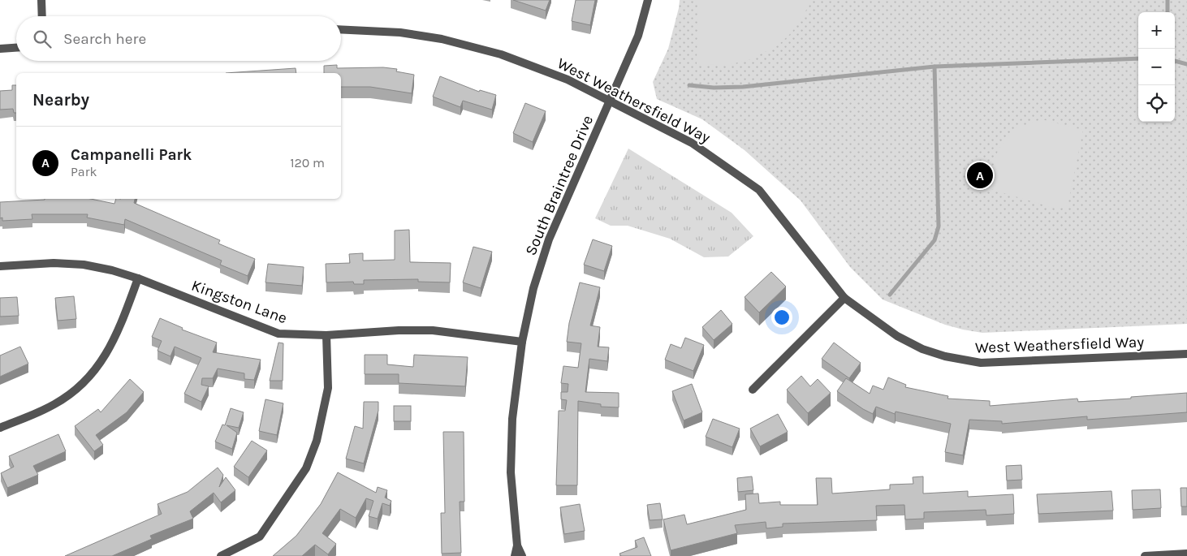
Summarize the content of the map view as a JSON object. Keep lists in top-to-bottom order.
{
  "streets": {
    "street": ["West Weathersfield Way", "South Braintree Drive", "Kingston Lane"]
  },
  "crossings": [
    ["West Weathersfield Way", "South Braintree Drive"],
    ["South Braintree Drive", "Kingston Lane"]
  ],
  "page": {
    "map_buttons": ["+", "−"],
    "search": "Search here",
    "heading": "Nearby",
    "list": [
      {
        "mark": "A",
        "name": "Campanelli Park",
        "note": "Park",
        "value": "120 m"
      }
    ],
    "pins": "A"
  }
}
